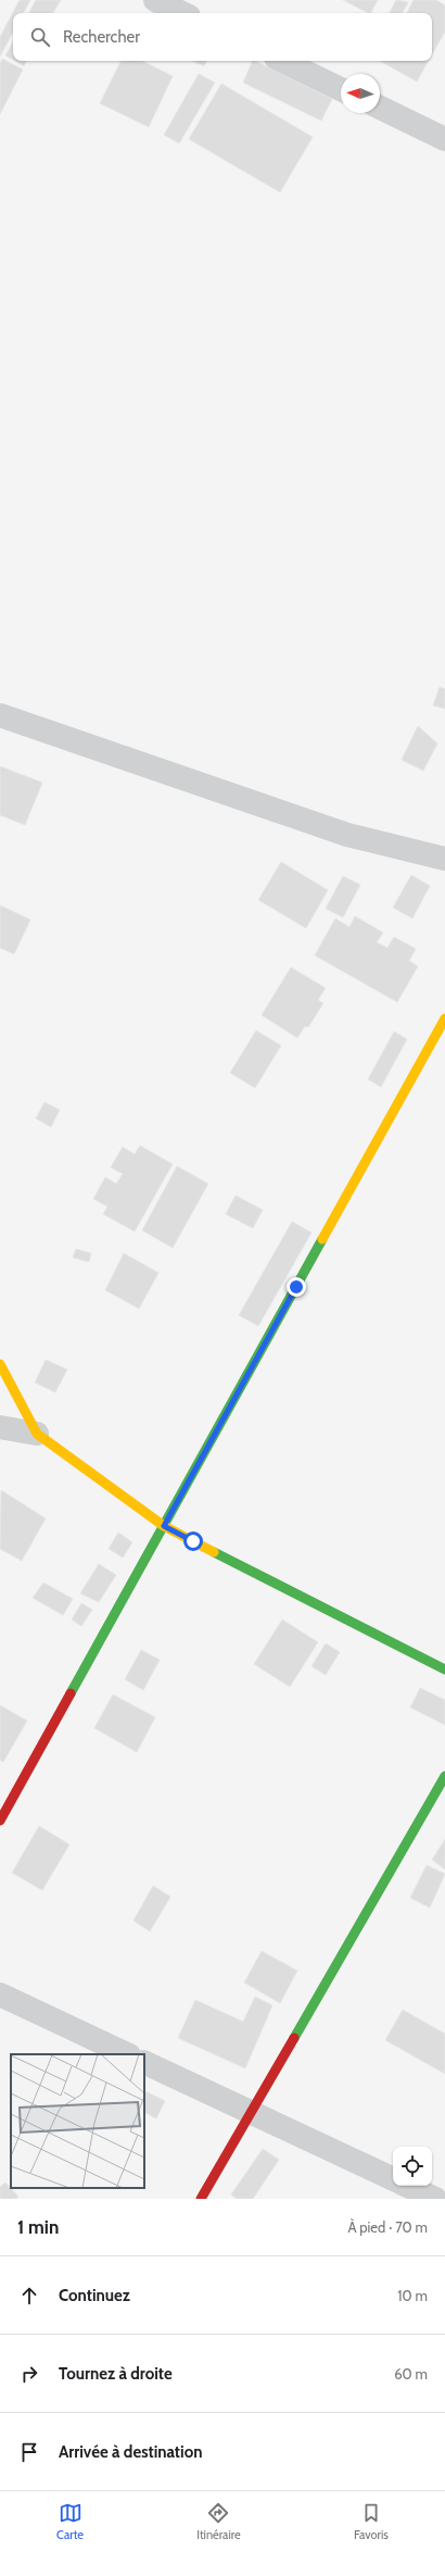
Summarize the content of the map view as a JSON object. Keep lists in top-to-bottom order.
{
  "north": "left",
  "page": {
    "search": "Rechercher",
    "heading": ["1 min", "À pied · 70 m"],
    "list": [
      ["Continuez", "10 m"],
      ["Tournez à droite", "60 m"],
      "Arrivée à destination"
    ],
    "nav": ["Carte", "Itinéraire", "Favoris"]
  }
}
